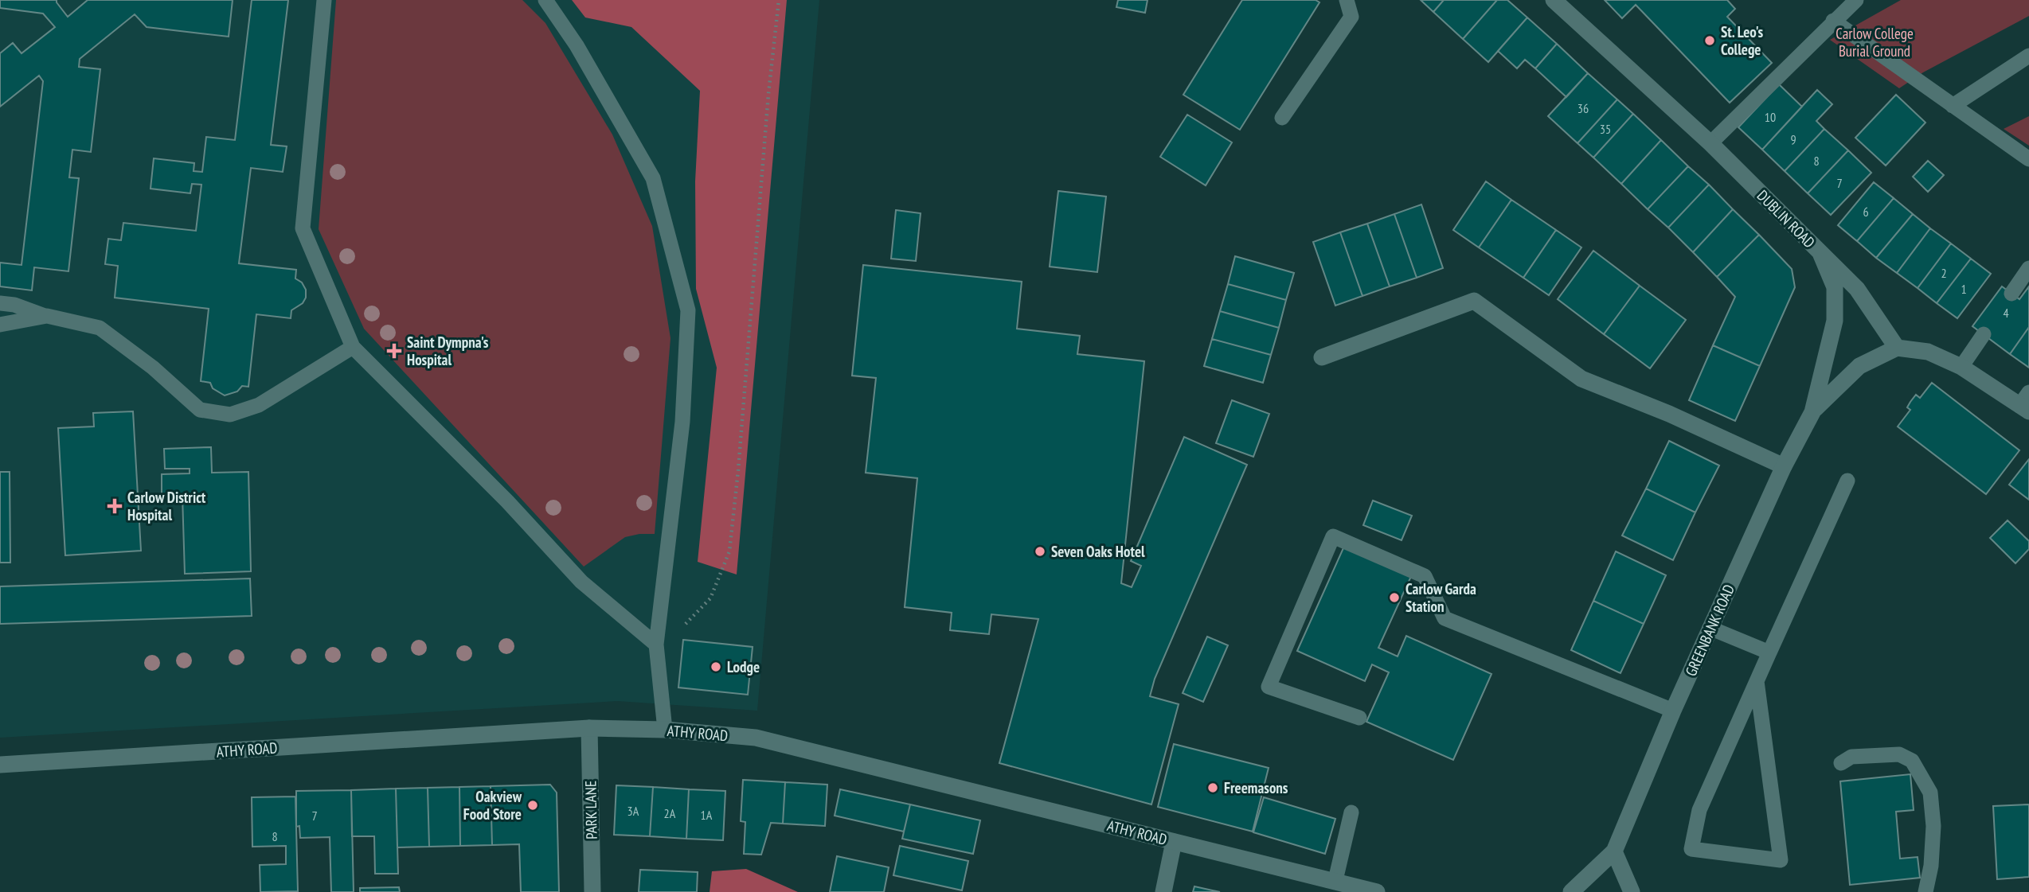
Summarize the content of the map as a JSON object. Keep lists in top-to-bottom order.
{
  "streets": {
    "main road": [
      "DUBLIN ROAD",
      "GREENBANK ROAD",
      "ATHY ROAD",
      "PARK LANE"
    ]
  },
  "crossings": [
    ["DUBLIN ROAD", "GREENBANK ROAD"],
    ["ATHY ROAD", "PARK LANE"]
  ],
  "parks": ["Carlow College Burial Ground"],
  "places": {
    "other": [
      "St. Leo's College",
      "Seven Oaks Hotel",
      "Carlow Garda Station",
      "Lodge",
      "Freemasons",
      "Oakview Food Store"
    ],
    "health": ["Saint Dympna's Hospital", "Carlow District Hospital"]
  },
  "house_numbers": [
    "36",
    "10",
    "35",
    "9",
    "8",
    "7",
    "6",
    "2",
    "1",
    "4",
    "3A",
    "2A",
    "1A",
    "7",
    "8"
  ]
}
